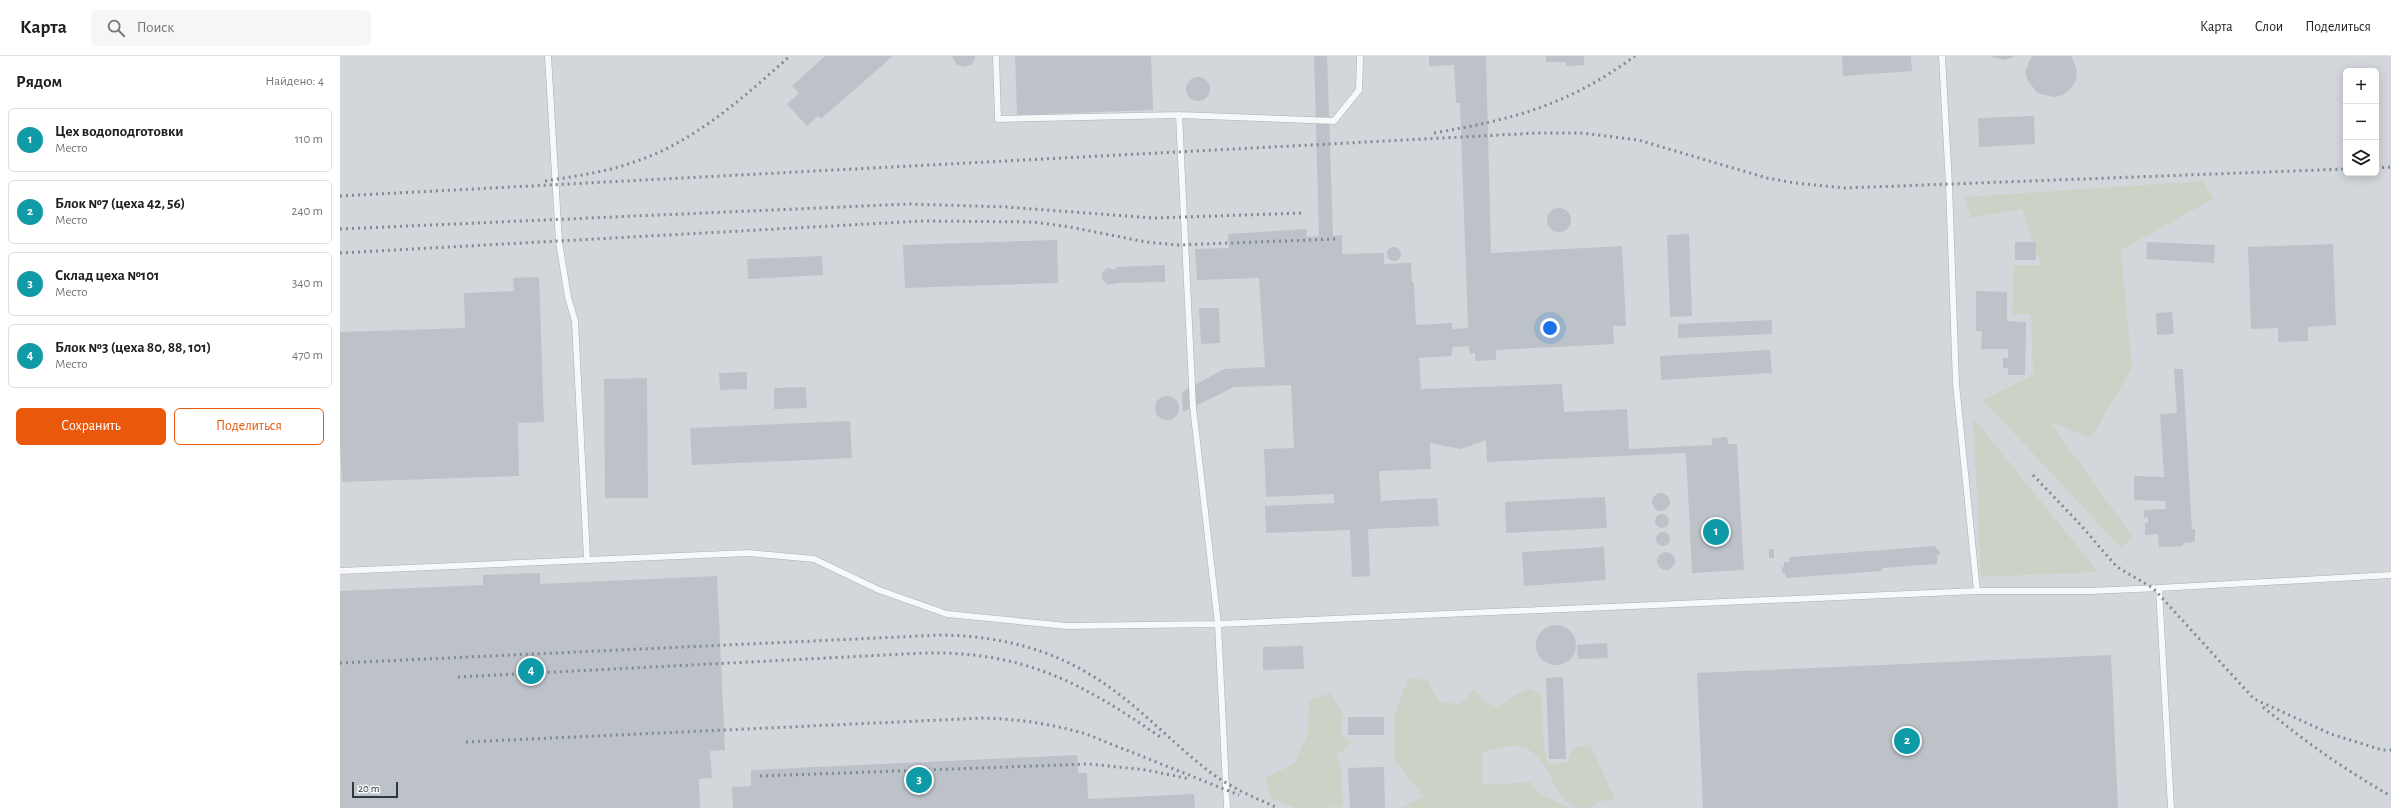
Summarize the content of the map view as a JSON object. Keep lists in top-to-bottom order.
{
  "scale_bar": "20 m",
  "page": {
    "header": "Карта",
    "search": "Поиск",
    "nav": ["Карта", "Слои", "Поделиться"],
    "heading": ["Рядом", "Найдено: 4"],
    "map_buttons": ["+", "−"],
    "list": [
      {
        "mark": "1",
        "name": "Цех водоподготовки",
        "note": "Место",
        "value": "110 m"
      },
      {
        "mark": "2",
        "name": "Блок №7 (цеха 42, 56)",
        "note": "Место",
        "value": "240 m"
      },
      {
        "mark": "3",
        "name": "Склад цеха №101",
        "note": "Место",
        "value": "340 m"
      },
      {
        "mark": "4",
        "name": "Блок №3 (цеха 80, 88, 101)",
        "note": "Место",
        "value": "470 m"
      }
    ],
    "buttons": ["Сохранить", "Поделиться"],
    "pins": [
      "1",
      "4",
      "2",
      "3"
    ],
    "scale": "20 m"
  }
}
